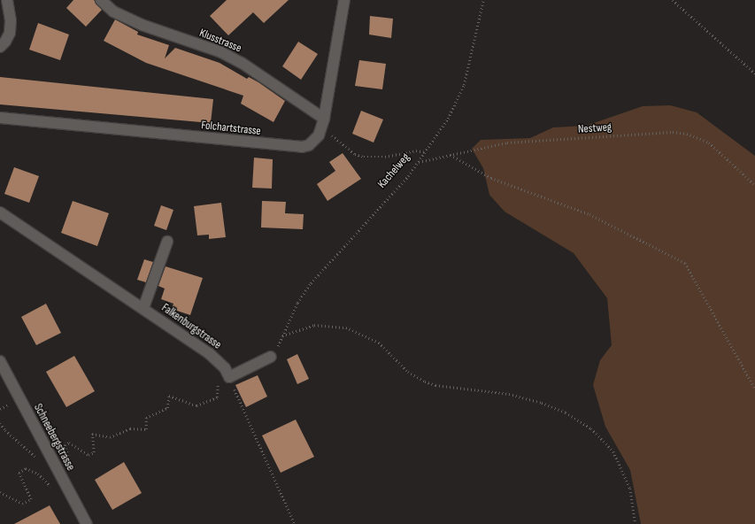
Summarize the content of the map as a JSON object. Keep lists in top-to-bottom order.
{
  "streets": {
    "street": [
      "Klusstrasse",
      "Folchartstrasse",
      "Falkenburgstrasse",
      "Schneebergstrasse"
    ],
    "path": ["Nestweg", "Kachelweg"]
  },
  "crossings": [
    ["Klusstrasse", "Folchartstrasse"],
    ["Nestweg", "Kachelweg"]
  ]
}
